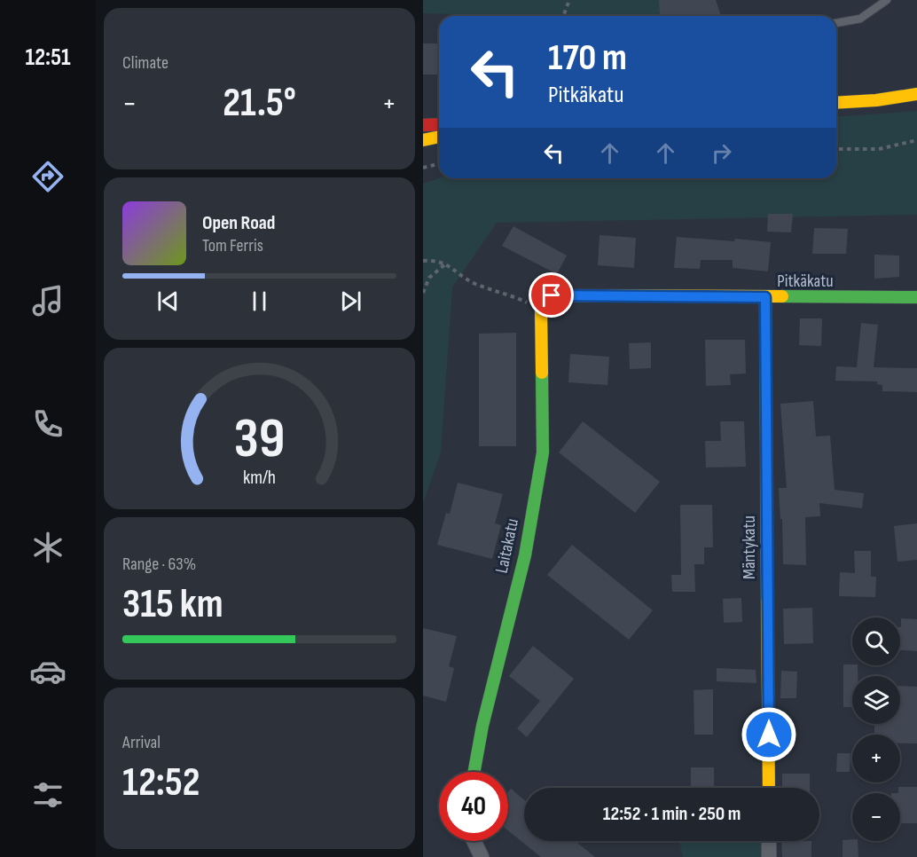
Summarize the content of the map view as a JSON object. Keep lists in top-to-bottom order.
{
  "streets": {
    "street": ["Pitkäkatu", "Laitakatu", "Mäntykatu"]
  },
  "crossings": [
    ["Pitkäkatu", "Laitakatu"],
    ["Pitkäkatu", "Mäntykatu"]
  ],
  "page": {
    "tabs": "12:51",
    "tile": [
      "Climate",
      ["Range · 63%", "315 km"],
      ["Arrival", "12:52"]
    ],
    "turn": ["170 m", "Pitkäkatu"],
    "heat": ["−", "21.5°", "+"],
    "song": ["Open Road", "Tom Ferris"],
    "map_buttons": ["+", "−"],
    "limit": "40",
    "trip": "12:52 · 1 min · 250 m",
    "gauge": ["39", "km/h"]
  }
}
